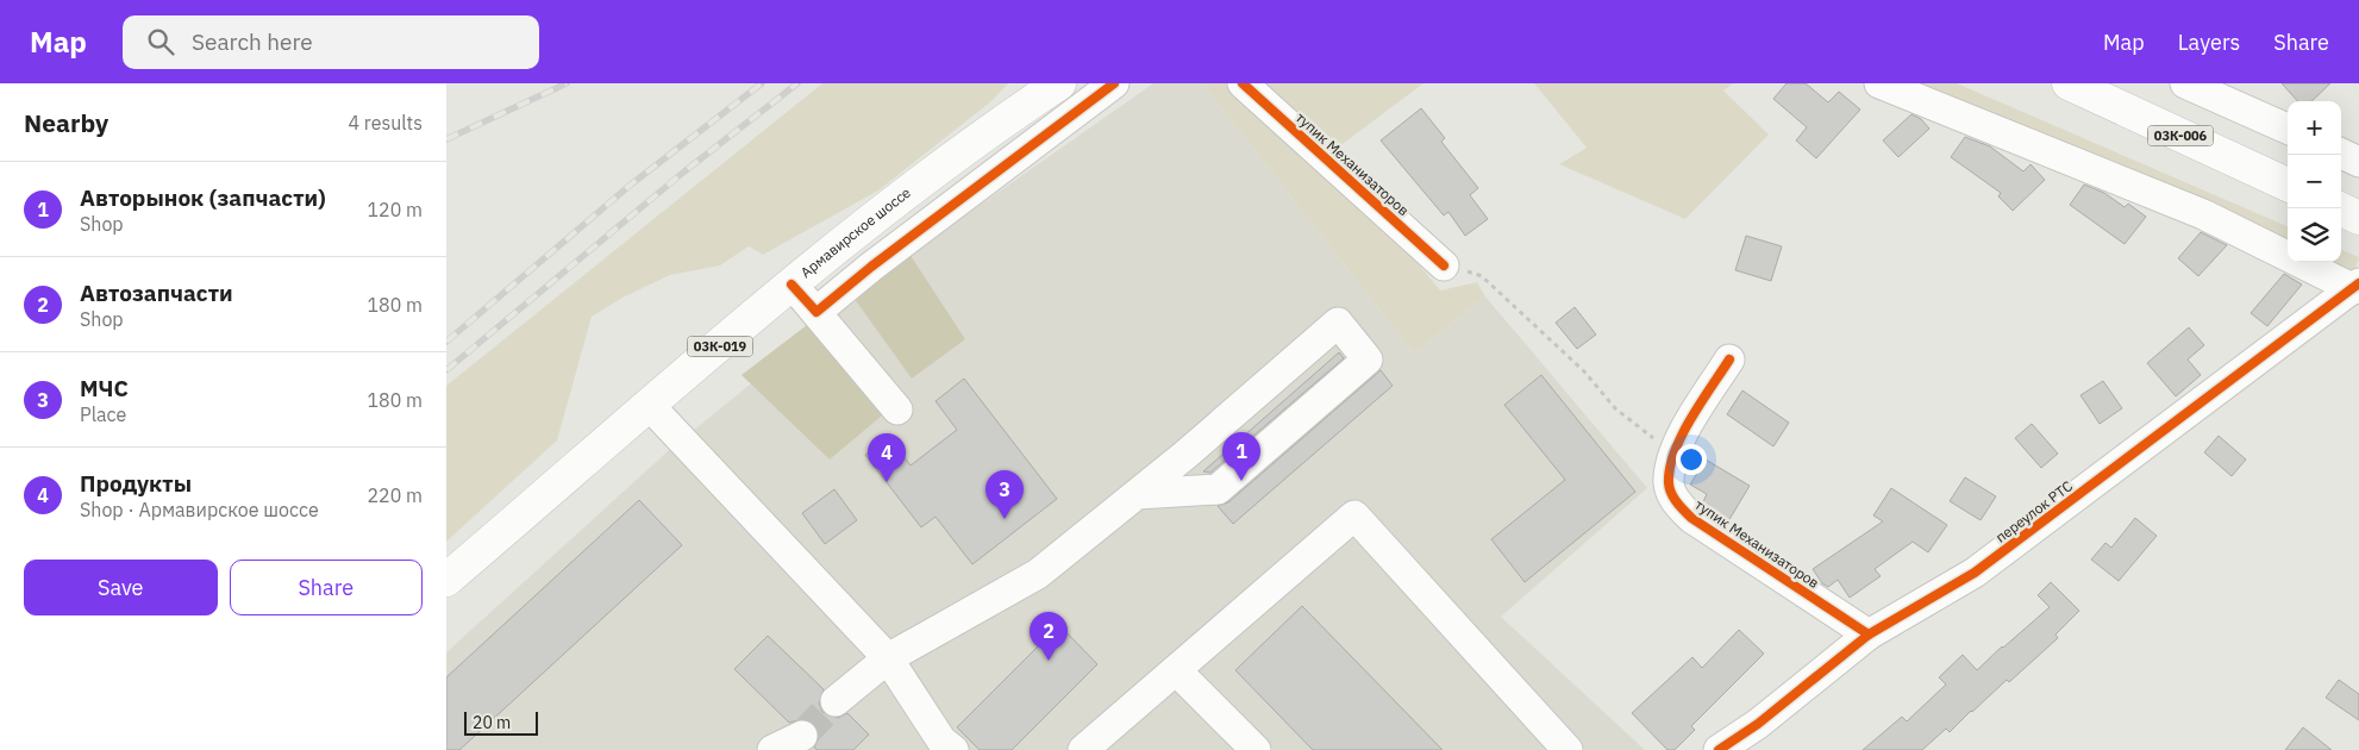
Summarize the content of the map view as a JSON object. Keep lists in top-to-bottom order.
{
  "streets": {
    "main road": ["03К-006", "Армавирское шоссе", "03К-019"],
    "street": ["тупик Механизаторов", "переулок РТС"]
  },
  "crossings": [
    ["тупик Механизаторов", "переулок РТС"]
  ],
  "scale_bar": "20 m",
  "page": {
    "header": "Map",
    "search": "Search here",
    "nav": ["Map", "Layers", "Share"],
    "heading": ["Nearby", "4 results"],
    "map_buttons": ["+", "−"],
    "list": [
      {
        "mark": "1",
        "name": "Авторынок (запчасти)",
        "note": "Shop",
        "value": "120 m"
      },
      {
        "mark": "2",
        "name": "Автозапчасти",
        "note": "Shop",
        "value": "180 m"
      },
      {
        "mark": "3",
        "name": "МЧС",
        "note": "Place",
        "value": "180 m"
      },
      {
        "mark": "4",
        "name": "Продукты",
        "note": "Shop · Армавирское шоссе",
        "value": "220 m"
      }
    ],
    "pins": [
      "1",
      "4",
      "3",
      "2"
    ],
    "buttons": ["Save", "Share"],
    "scale": "20 m"
  }
}
